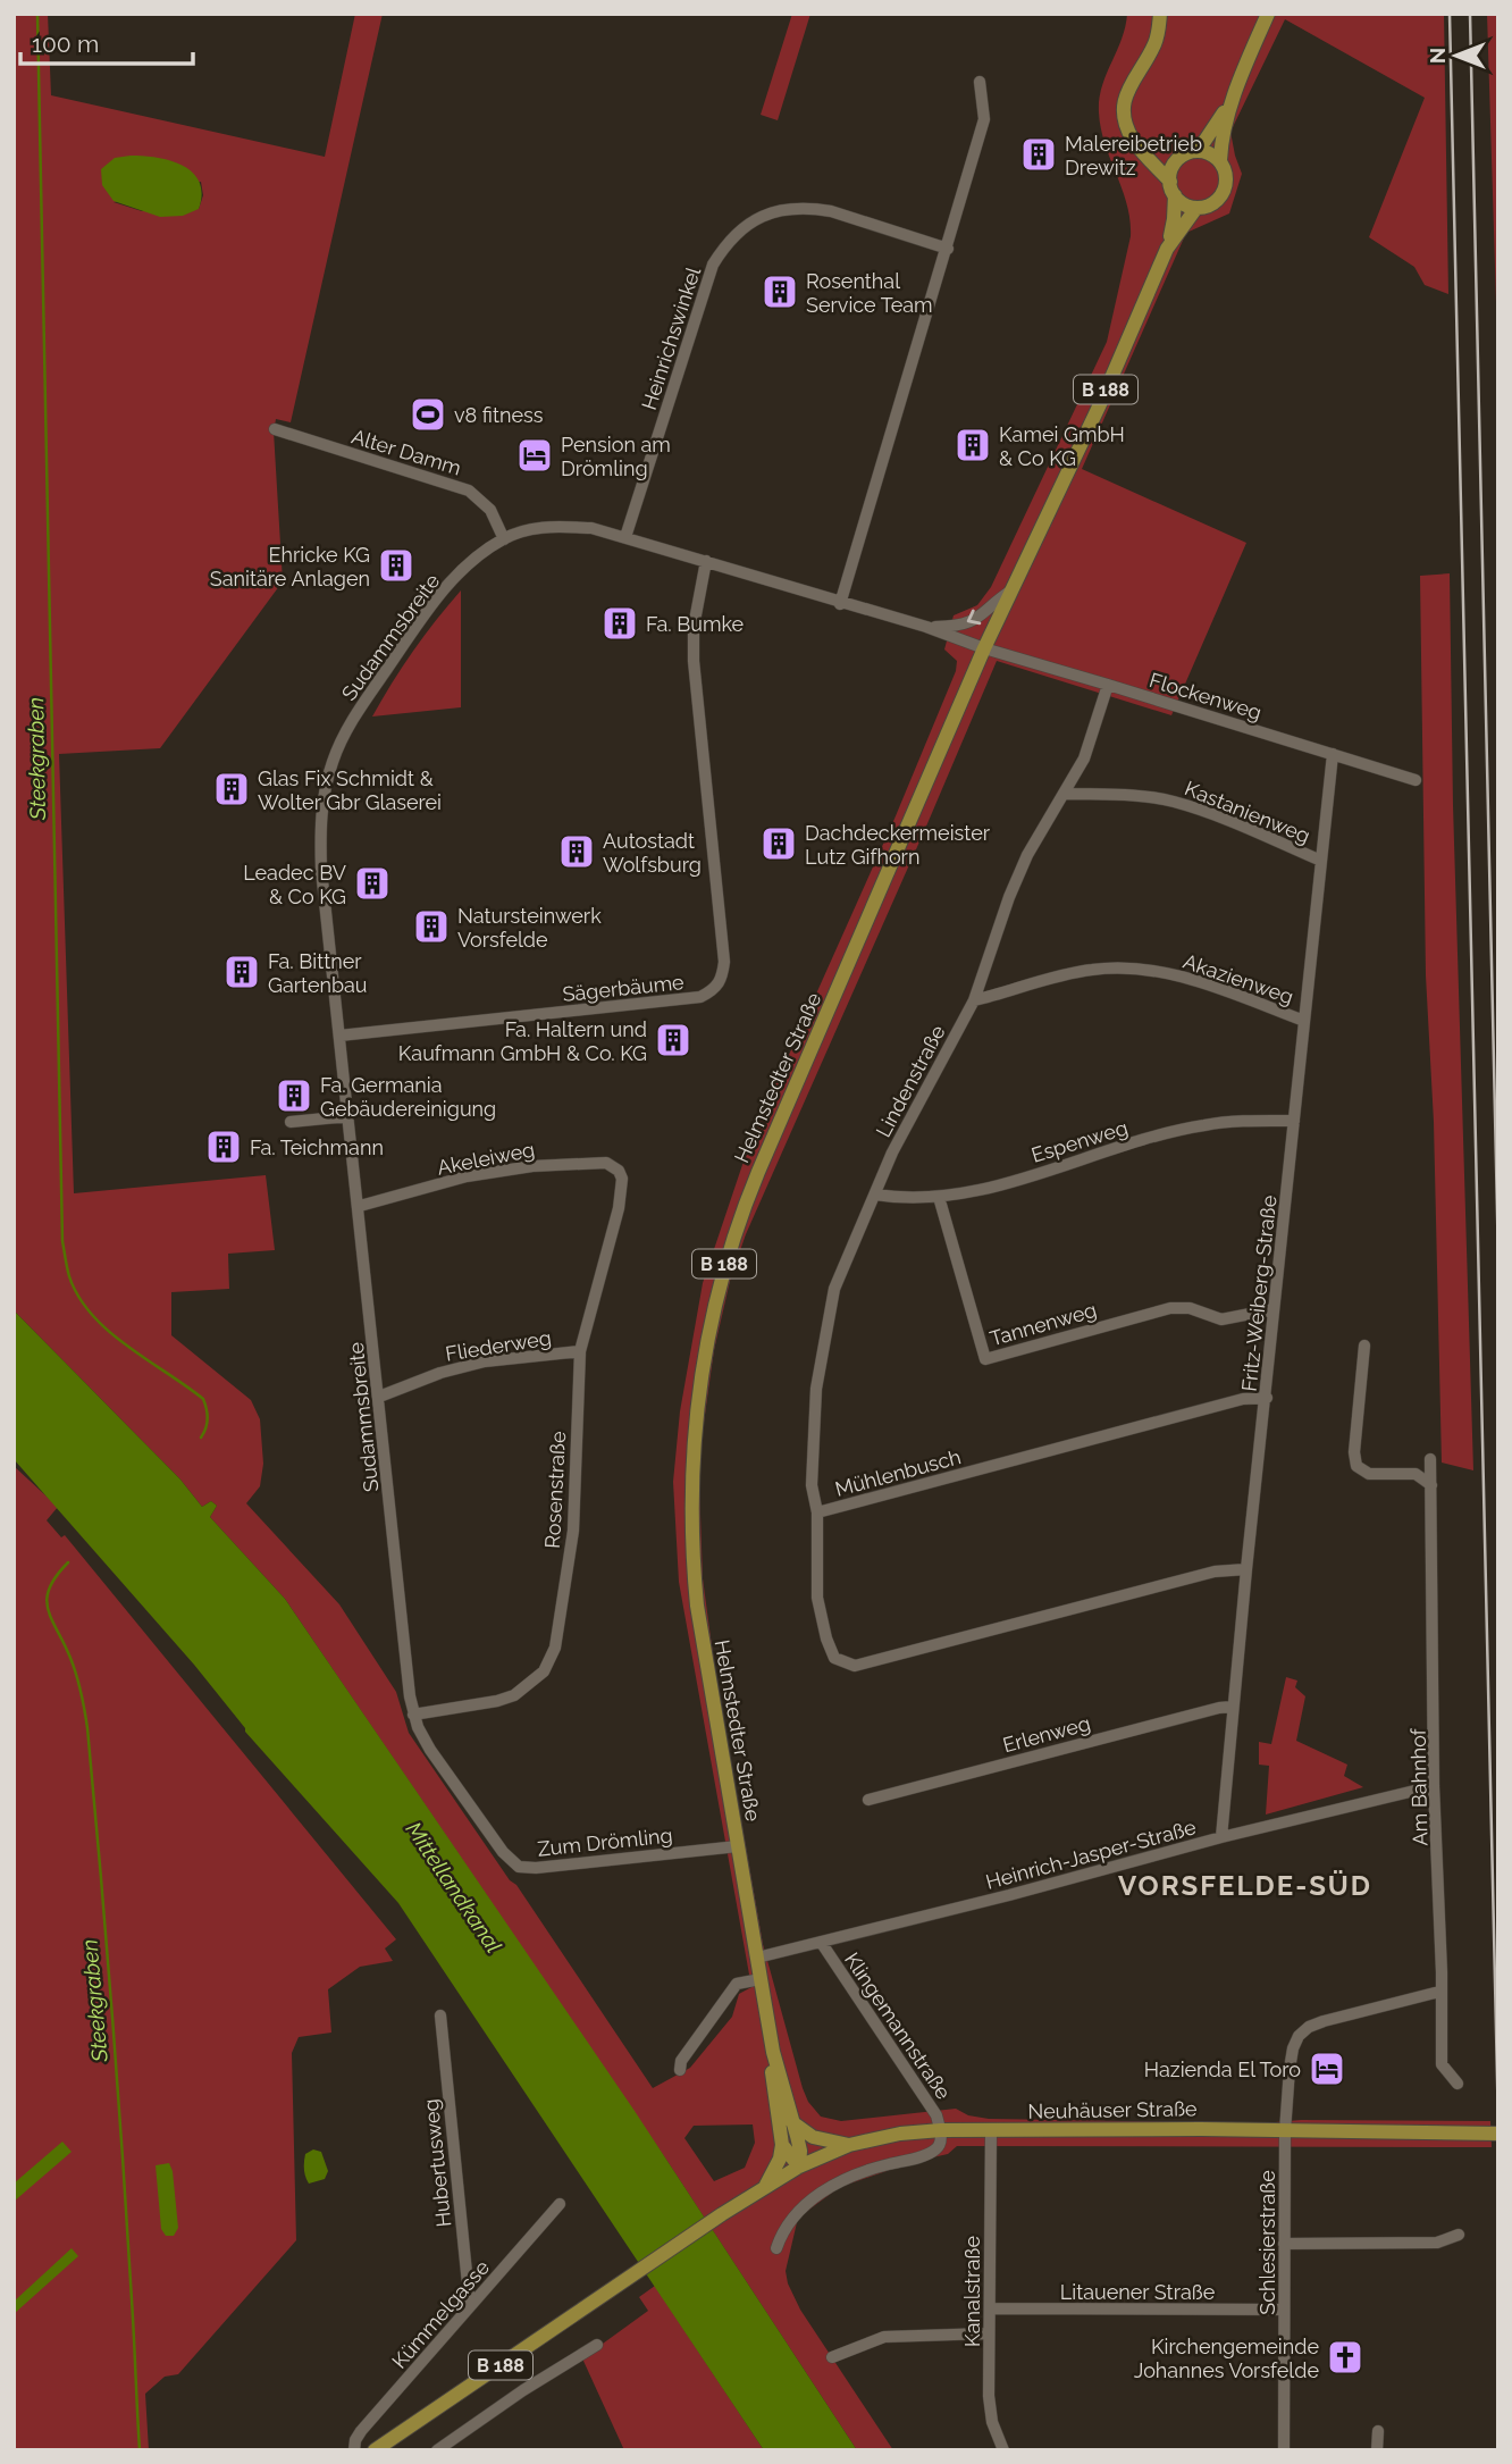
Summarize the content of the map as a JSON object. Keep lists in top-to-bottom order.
{
  "streets": {
    "main road": ["B 188", "Helmstedter Straße", "Neuhäuser Straße"],
    "street": [
      "Heinrichswinkel",
      "Alter Damm",
      "Sudammsbreite",
      "Flockenweg",
      "Kastanienweg",
      "Akazienweg",
      "Sägerbäume",
      "Lindenstraße",
      "Espenweg",
      "Akeleiweg",
      "Fritz-Weiberg-Straße",
      "Tannenweg",
      "Fliederweg",
      "Mühlenbusch",
      "Rosenstraße",
      "Erlenweg",
      "Am Bahnhof",
      "Zum Drömling",
      "Heinrich-Jasper-Straße",
      "Klingemannstraße",
      "Hubertusweg",
      "Schlesierstraße",
      "Kanalstraße",
      "Litauener Straße",
      "Kümmelgasse"
    ]
  },
  "crossings": [
    ["Heinrichswinkel", "Sudammsbreite"],
    ["B 188", "Helmstedter Straße"],
    ["B 188", "Neuhäuser Straße"],
    ["Alter Damm", "Sudammsbreite"],
    ["Sudammsbreite", "Flockenweg"],
    ["Sudammsbreite", "Sägerbäume"],
    ["Sudammsbreite", "Helmstedter Straße"],
    ["Sudammsbreite", "Akeleiweg"],
    ["Sudammsbreite", "Fliederweg"],
    ["Sudammsbreite", "Rosenstraße"],
    ["Sudammsbreite", "Zum Drömling"],
    ["Flockenweg", "Helmstedter Straße"],
    ["Flockenweg", "Lindenstraße"],
    ["Flockenweg", "Fritz-Weiberg-Straße"],
    ["Kastanienweg", "Lindenstraße"],
    ["Kastanienweg", "Fritz-Weiberg-Straße"],
    ["Akazienweg", "Lindenstraße"],
    ["Akazienweg", "Fritz-Weiberg-Straße"],
    ["Helmstedter Straße", "Zum Drömling"],
    ["Helmstedter Straße", "Heinrich-Jasper-Straße"],
    ["Helmstedter Straße", "Neuhäuser Straße"],
    ["Lindenstraße", "Espenweg"],
    ["Lindenstraße", "Mühlenbusch"],
    ["Espenweg", "Fritz-Weiberg-Straße"],
    ["Espenweg", "Tannenweg"],
    ["Akeleiweg", "Rosenstraße"],
    ["Fritz-Weiberg-Straße", "Tannenweg"],
    ["Fritz-Weiberg-Straße", "Mühlenbusch"],
    ["Fritz-Weiberg-Straße", "Erlenweg"],
    ["Fritz-Weiberg-Straße", "Heinrich-Jasper-Straße"],
    ["Fliederweg", "Rosenstraße"],
    ["Rosenstraße", "Zum Drömling"],
    ["Am Bahnhof", "Heinrich-Jasper-Straße"],
    ["Heinrich-Jasper-Straße", "Klingemannstraße"],
    ["Klingemannstraße", "Neuhäuser Straße"],
    ["Neuhäuser Straße", "Schlesierstraße"],
    ["Neuhäuser Straße", "Kanalstraße"],
    ["Hubertusweg", "Kümmelgasse"],
    ["Schlesierstraße", "Litauener Straße"],
    ["Kanalstraße", "Litauener Straße"]
  ],
  "districts": ["VORSFELDE-SÜD"],
  "water": ["Steekgraben", "Mittellandkanal"],
  "places": {
    "building": [
      "Malereibetrieb Drewitz",
      "Rosenthal Service Team",
      "Kamei GmbH & Co KG",
      "Ehricke KG Sanitäre Anlagen",
      "Fa. Bumke",
      "Glas Fix Schmidt & Wolter Gbr Glaserei",
      "Dachdeckermeister Lutz Gifhorn",
      "Autostadt Wolfsburg",
      "Leadec BV & Co KG",
      "Natursteinwerk Vorsfelde",
      "Fa. Bittner Gartenbau",
      "Fa. Haltern und Kaufmann GmbH & Co. KG",
      "Fa. Germania Gebäudereinigung",
      "Fa. Teichmann"
    ],
    "sports": ["v8 fitness"],
    "hotel": ["Pension am Drömling", "Hazienda El Toro"],
    "church": ["Kirchengemeinde Johannes Vorsfelde"]
  },
  "scale_bar": "100 m",
  "north": "left"
}
